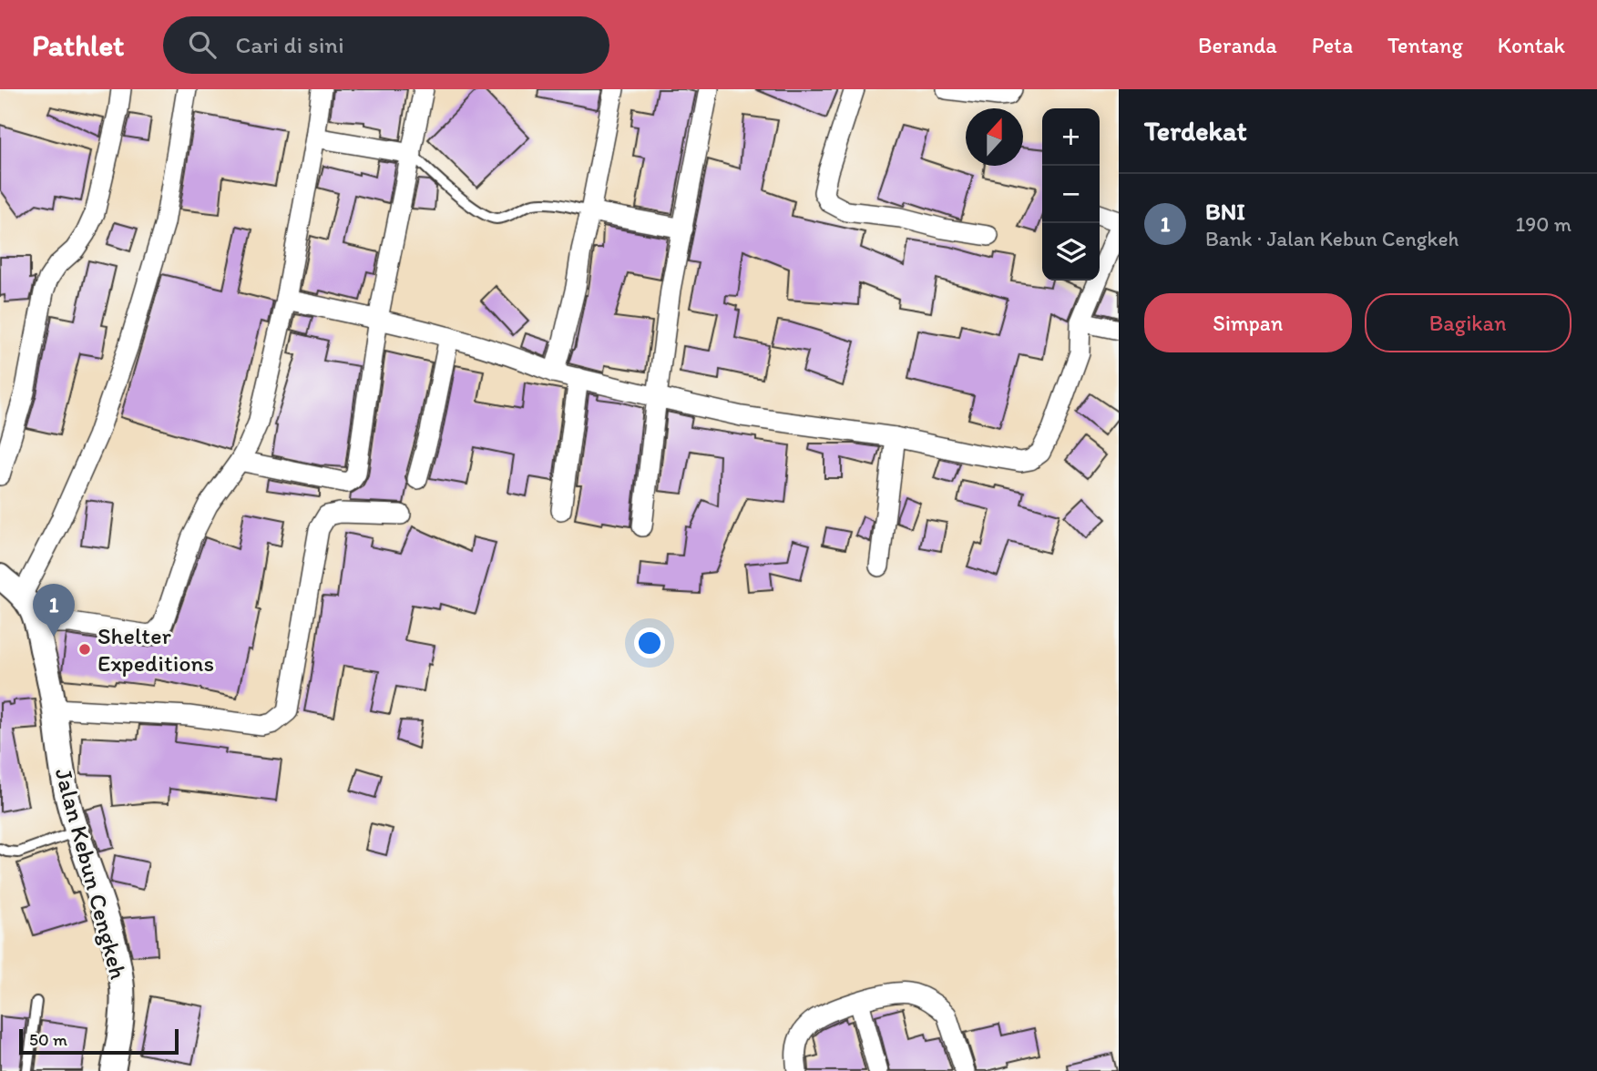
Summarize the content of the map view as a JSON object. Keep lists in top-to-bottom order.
{
  "streets": {
    "street": ["Jalan Kebun Cengkeh"]
  },
  "places": ["Shelter Expeditions"],
  "scale_bar": "50 m",
  "north": "top",
  "page": {
    "header": "Pathlet",
    "search": "Cari di sini",
    "nav": [
      "Beranda",
      "Peta",
      "Tentang",
      "Kontak"
    ],
    "heading": "Terdekat",
    "map_buttons": ["+", "−"],
    "list": [
      {
        "mark": "1",
        "name": "BNI",
        "note": "Bank · Jalan Kebun Cengkeh",
        "value": "190 m"
      }
    ],
    "buttons": ["Simpan", "Bagikan"],
    "pins": "1",
    "scale": "50 m"
  }
}
